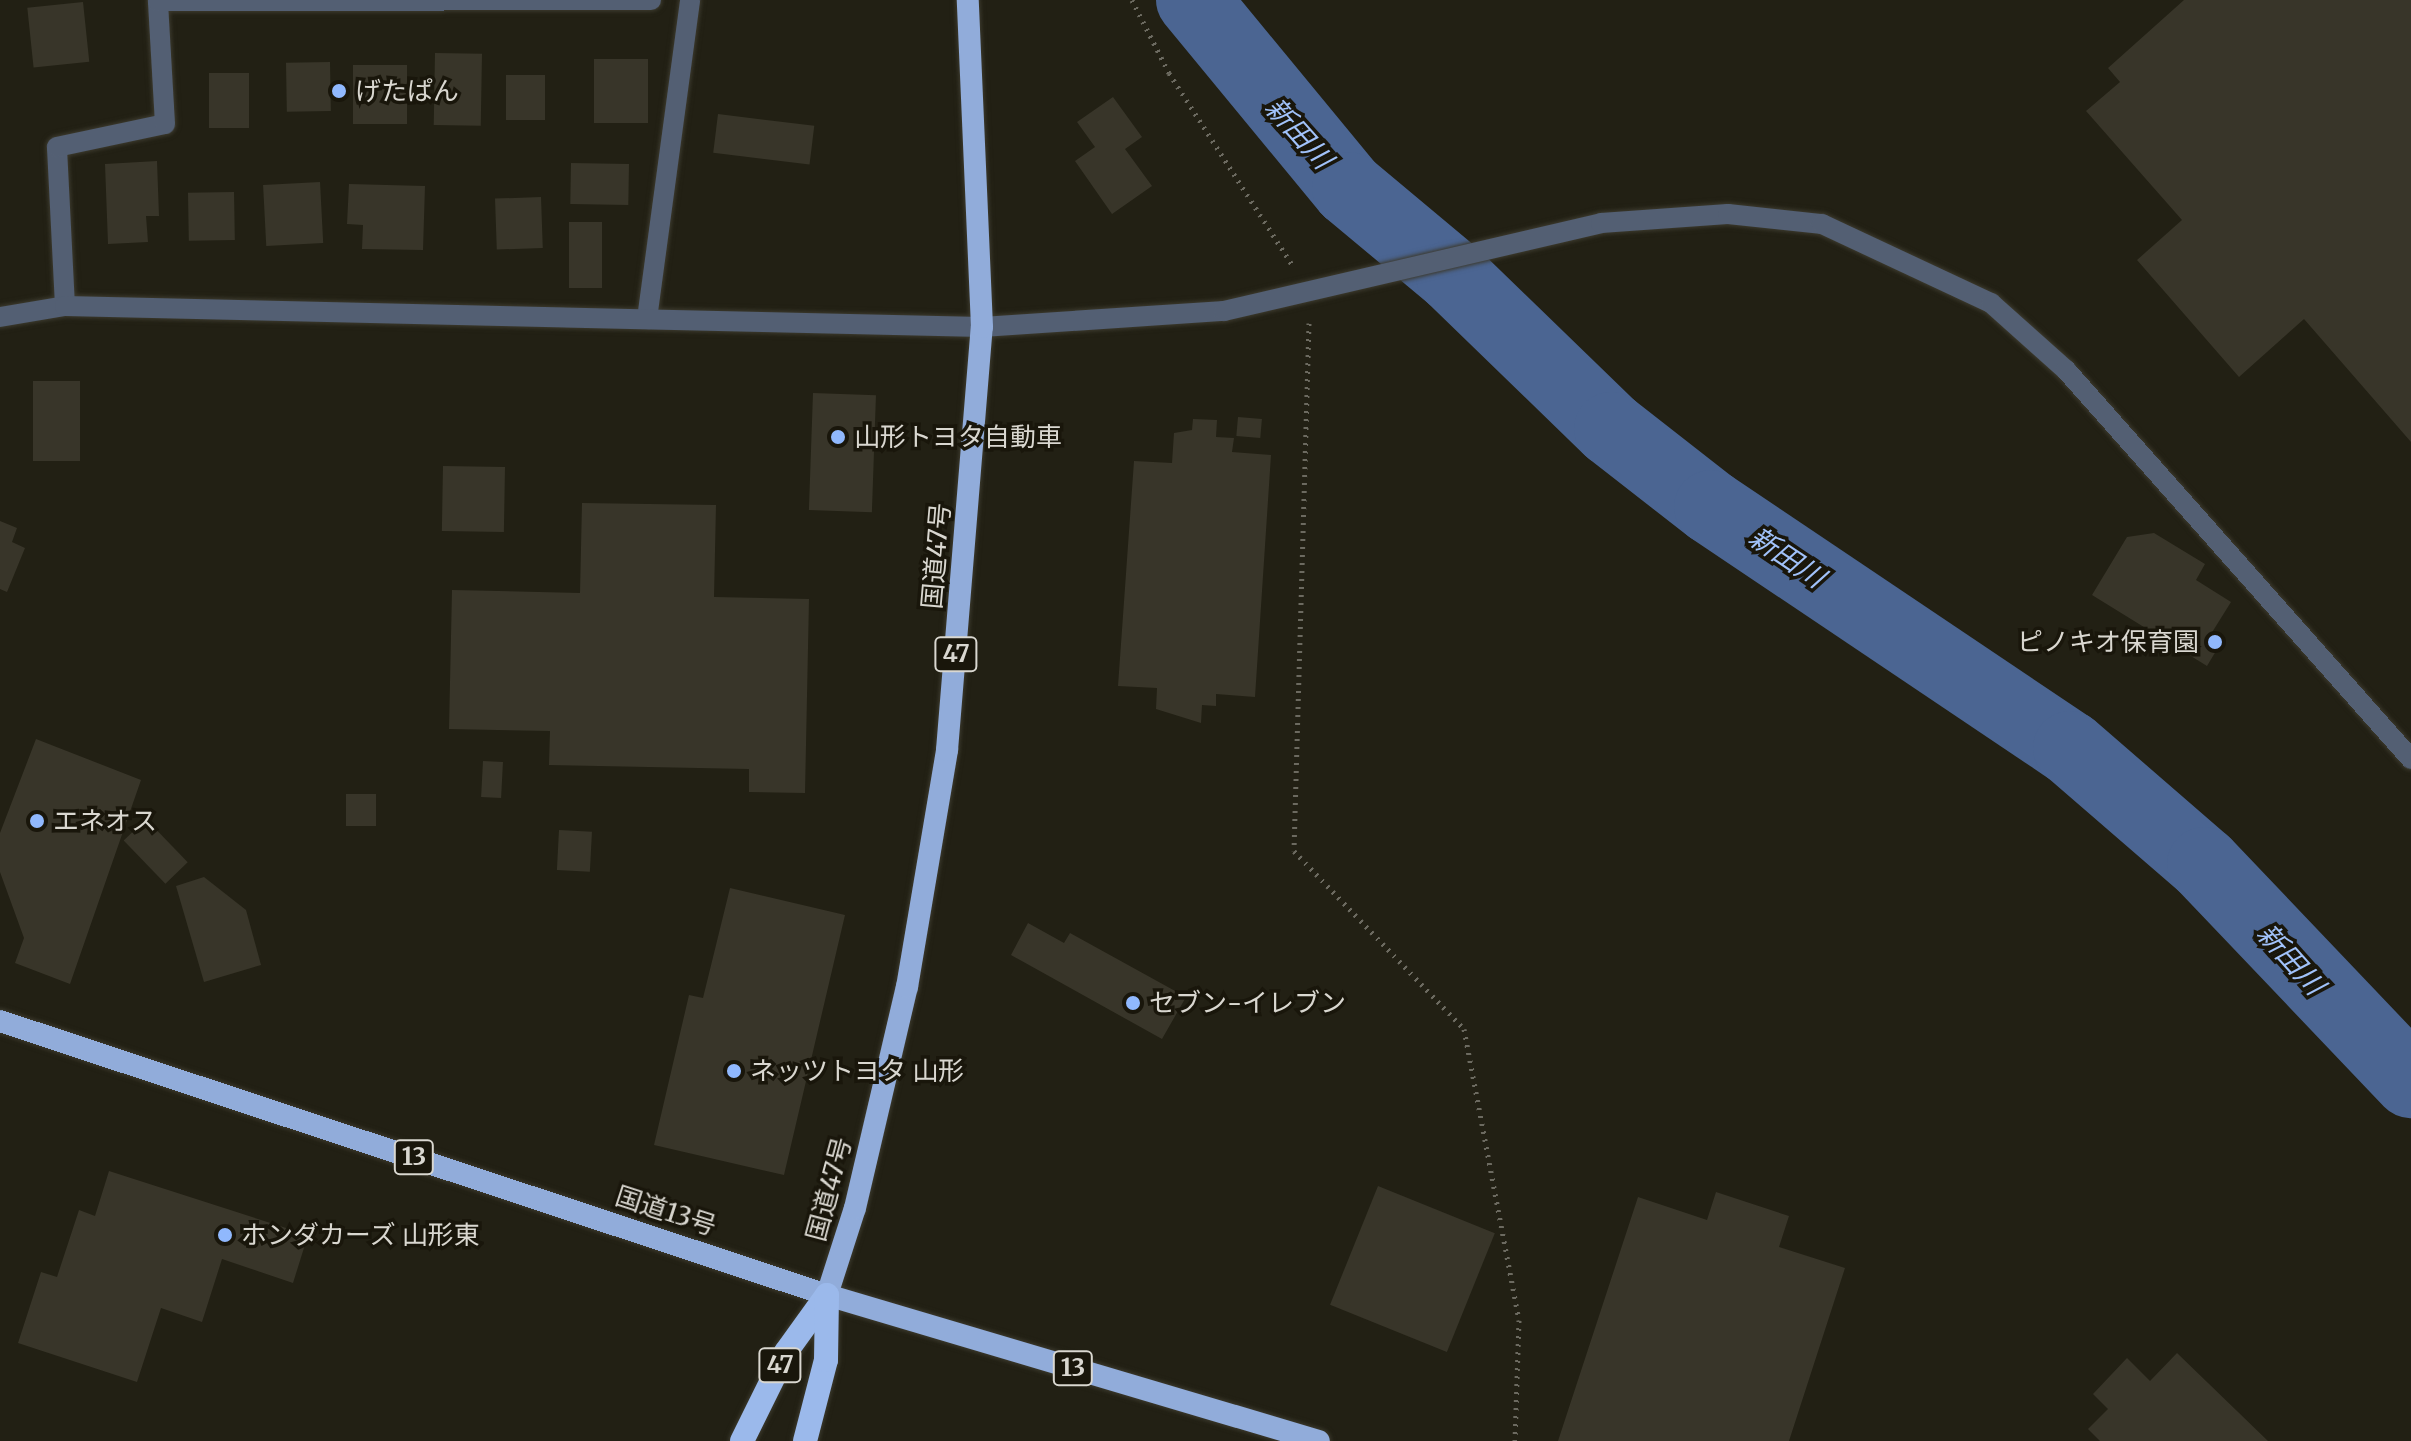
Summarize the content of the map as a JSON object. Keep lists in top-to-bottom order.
{
  "streets": {
    "highway": [
      "国道47号",
      "47",
      "13",
      "国道13号"
    ]
  },
  "crossings": [
    ["国道47号", "47"],
    ["国道47号", "国道13号"],
    ["47", "国道13号"]
  ],
  "water": ["新田川"],
  "places": [
    "げたぱん",
    "山形トヨタ自動車",
    "ピノキオ保育園",
    "エネオス",
    "セブン-イレブン",
    "ネッツトヨタ 山形",
    "ホンダカーズ 山形東"
  ]
}
